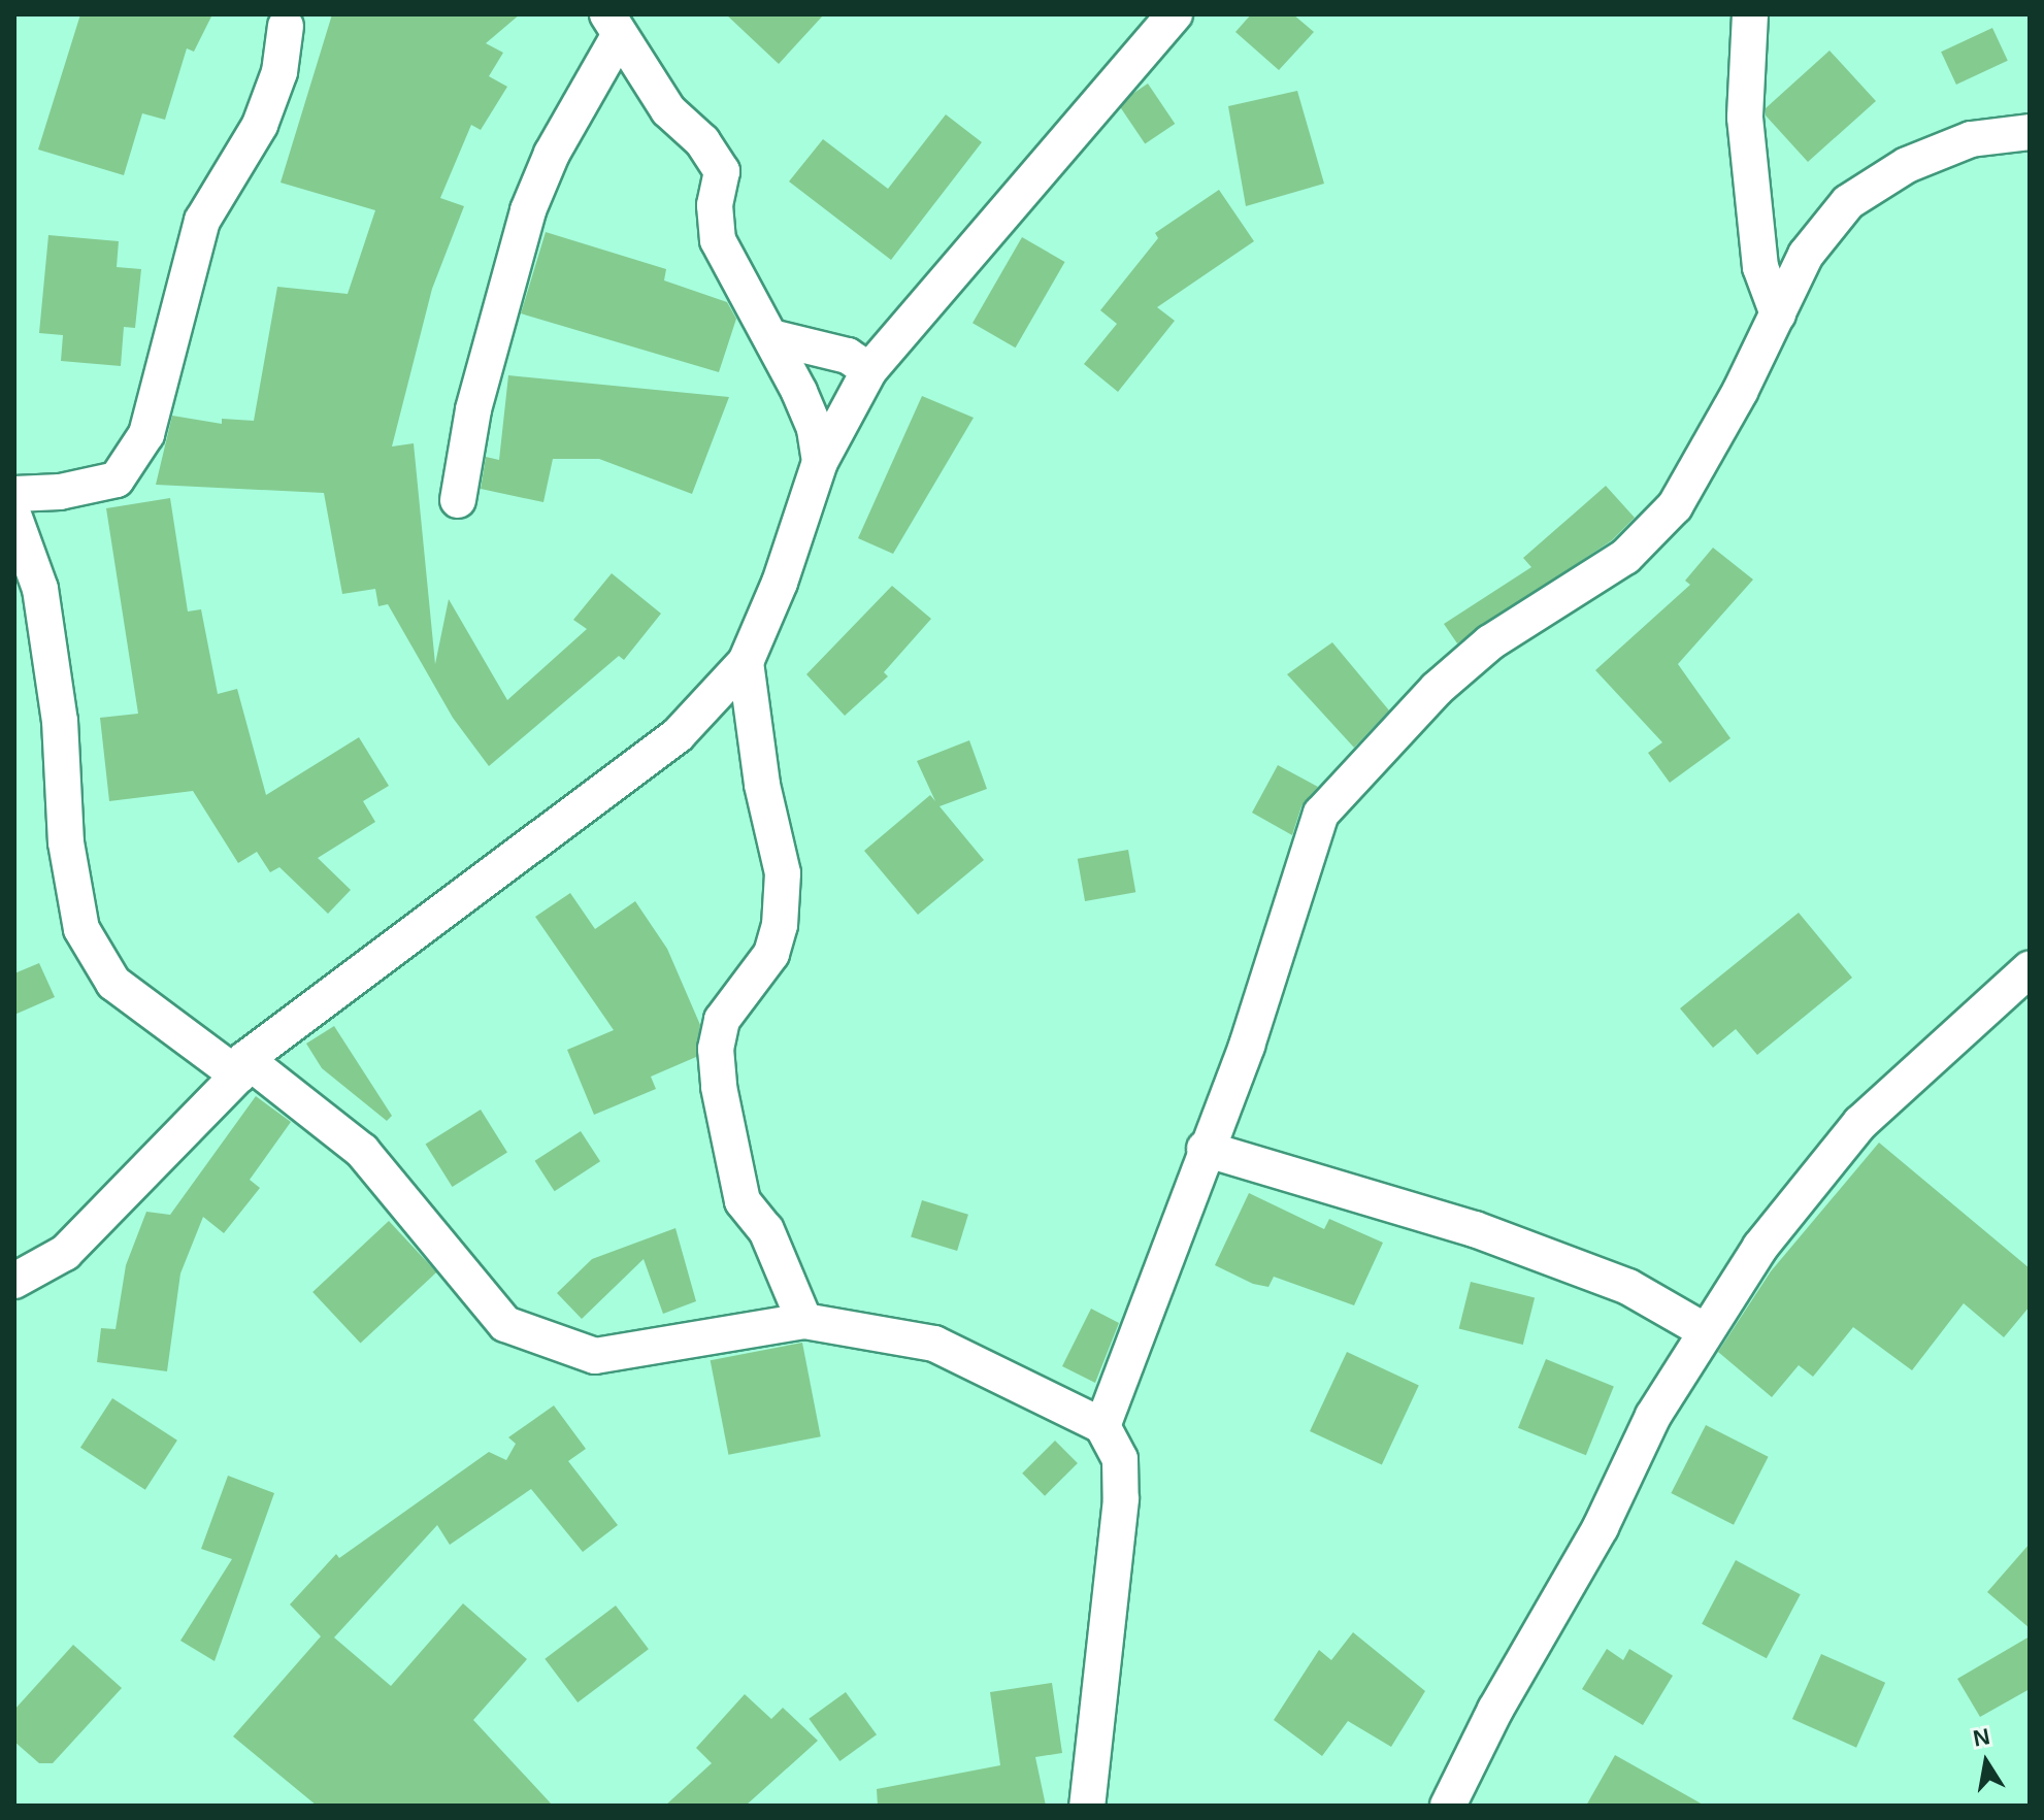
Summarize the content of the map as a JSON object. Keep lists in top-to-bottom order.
{
  "north": "top"
}
